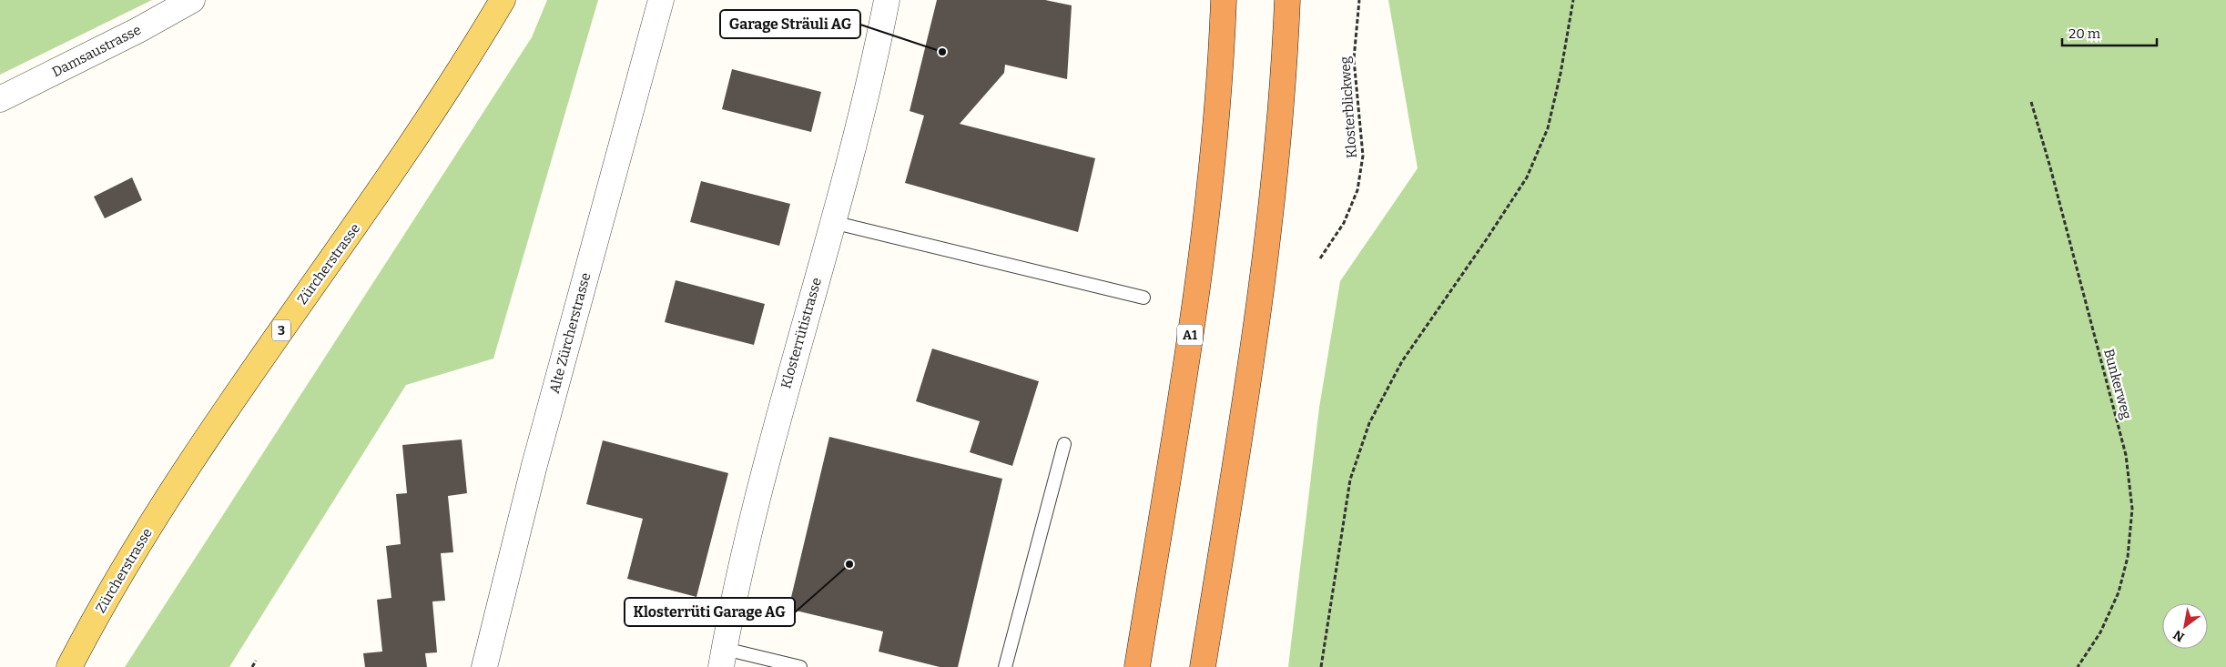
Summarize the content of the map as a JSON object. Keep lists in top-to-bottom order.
{
  "streets": {
    "highway": ["A1"],
    "main road": ["Zürcherstrasse", "3"],
    "street": ["Damsaustrasse", "Alte Zürcherstrasse", "Klosterrütistrasse"],
    "path": ["Klosterblickweg", "Bunkerweg"]
  },
  "places": ["Garage Sträuli AG", "Klosterrüti Garage AG"],
  "scale_bar": "20 m",
  "north": "bottom left"
}
